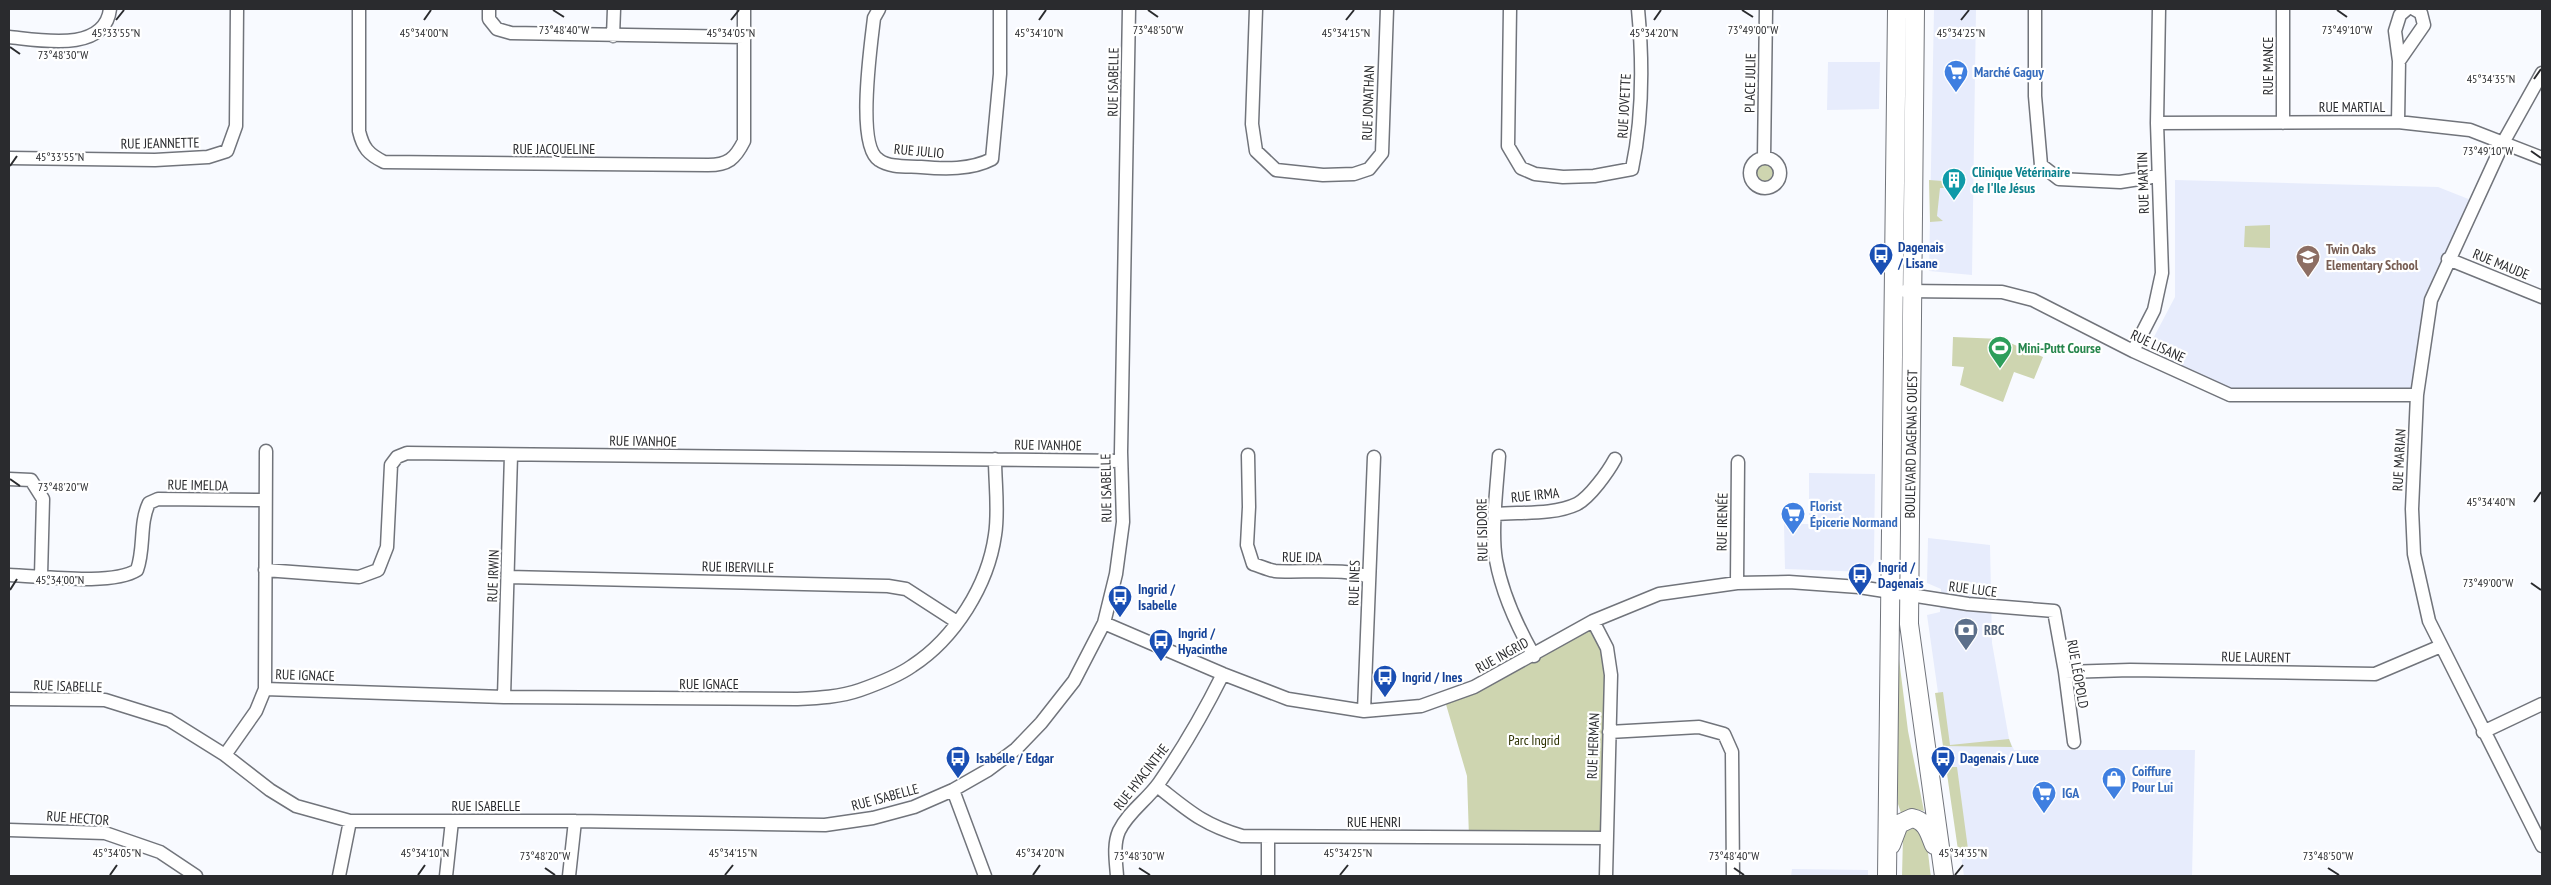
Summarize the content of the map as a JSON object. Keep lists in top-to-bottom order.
{
  "streets": {
    "main road": ["BOULEVARD DAGENAIS OUEST"],
    "street": [
      "RUE MANCE",
      "RUE ISABELLE",
      "PLACE JULIE",
      "RUE JONATHAN",
      "RUE JOVETTE",
      "RUE MARTIAL",
      "RUE JEANNETTE",
      "RUE JACQUELINE",
      "RUE JULIO",
      "RUE MARTIN",
      "RUE MAUDE",
      "RUE LISANE",
      "RUE IVANHOE",
      "RUE MARIAN",
      "RUE IMELDA",
      "RUE IRMA",
      "RUE IRENÉE",
      "RUE ISIDORE",
      "RUE IDA",
      "RUE IBERVILLE",
      "RUE IRWIN",
      "RUE INES",
      "RUE LUCE",
      "RUE INGRID",
      "RUE LAURENT",
      "RUE LÉOPOLD",
      "RUE IGNACE",
      "RUE HERMAN",
      "RUE HYACINTHE",
      "RUE HECTOR",
      "RUE HENRI"
    ]
  },
  "crossings": [
    ["RUE MANCE", "RUE MARTIAL"],
    ["RUE ISABELLE", "RUE IVANHOE"],
    ["RUE ISABELLE", "RUE INGRID"],
    ["RUE MARTIAL", "RUE MARTIN"],
    ["RUE MARTIAL", "RUE MARIAN"],
    ["RUE MARTIN", "RUE LISANE"],
    ["RUE MAUDE", "RUE MARIAN"],
    ["RUE LISANE", "BOULEVARD DAGENAIS OUEST"],
    ["RUE LISANE", "RUE MARIAN"],
    ["RUE IVANHOE", "RUE IRWIN"],
    ["RUE IVANHOE", "RUE IGNACE"],
    ["BOULEVARD DAGENAIS OUEST", "RUE LUCE"],
    ["BOULEVARD DAGENAIS OUEST", "RUE INGRID"],
    ["RUE MARIAN", "RUE LAURENT"],
    ["RUE IRMA", "RUE ISIDORE"],
    ["RUE IRENÉE", "RUE INGRID"],
    ["RUE ISIDORE", "RUE INGRID"],
    ["RUE IDA", "RUE INES"],
    ["RUE IBERVILLE", "RUE IRWIN"],
    ["RUE IBERVILLE", "RUE IGNACE"],
    ["RUE IRWIN", "RUE IGNACE"],
    ["RUE INES", "RUE INGRID"],
    ["RUE LUCE", "RUE INGRID"],
    ["RUE LUCE", "RUE LÉOPOLD"],
    ["RUE INGRID", "RUE HERMAN"],
    ["RUE INGRID", "RUE HYACINTHE"],
    ["RUE LAURENT", "RUE LÉOPOLD"],
    ["RUE HERMAN", "RUE HENRI"],
    ["RUE HYACINTHE", "RUE HENRI"]
  ],
  "parks": ["Parc Ingrid"],
  "places": {
    "supermarket": ["Marché Gaguy", "Florist Épicerie Normand", "IGA"],
    "building": ["Clinique Vétérinaire de I'Ile Jésus"],
    "bus stop": [
      "Dagenais / Lisane",
      "Ingrid / Dagenais",
      "Ingrid / Isabelle",
      "Ingrid / Hyacinthe",
      "Ingrid / Ines",
      "Isabelle / Edgar",
      "Dagenais / Luce"
    ],
    "school or university": ["Twin Oaks Elementary School"],
    "sports": ["Mini-Putt Course"],
    "bank": ["RBC"],
    "shop": ["Coiffure Pour Lui"]
  },
  "coordinates": [
    "73°48'40\"W",
    "73°48'50\"W",
    "73°49'00\"W",
    "73°49'10\"W",
    "45°34'00\"N",
    "45°34'05\"N",
    "45°34'10\"N",
    "45°34'15\"N",
    "45°34'20\"N",
    "45°33'55\"N",
    "45°34'25\"N",
    "73°48'30\"W",
    "45°34'35\"N",
    "73°48'20\"W",
    "45°34'40\"N"
  ]
}
